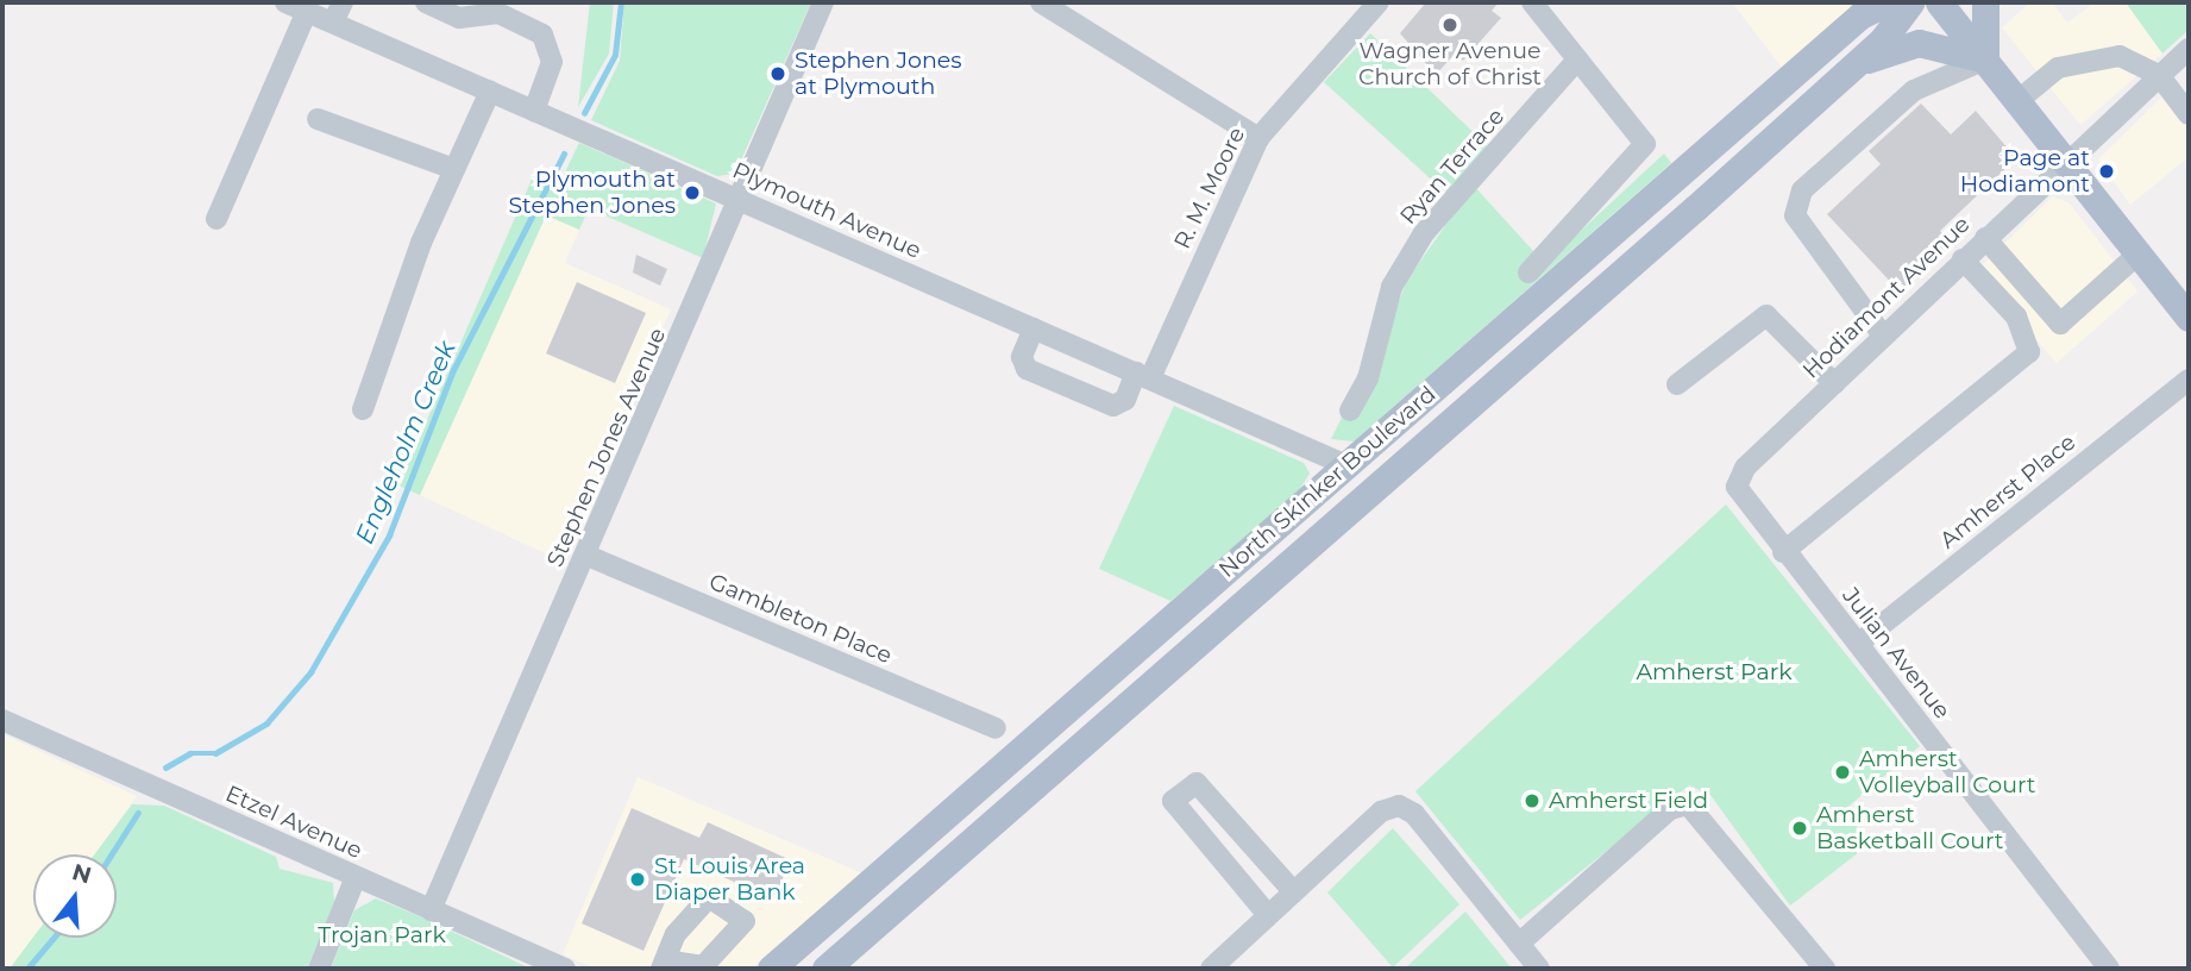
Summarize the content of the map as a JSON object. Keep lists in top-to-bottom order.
{
  "streets": {
    "main road": ["North Skinker Boulevard"],
    "street": [
      "Ryan Terrace",
      "R. M. Moore",
      "Plymouth Avenue",
      "Hodiamont Avenue",
      "Stephen Jones Avenue",
      "Amherst Place",
      "Gambleton Place",
      "Julian Avenue",
      "Etzel Avenue"
    ]
  },
  "crossings": [
    ["R. M. Moore", "Plymouth Avenue"],
    ["Plymouth Avenue", "Stephen Jones Avenue"],
    ["Plymouth Avenue", "North Skinker Boulevard"],
    ["Hodiamont Avenue", "Julian Avenue"],
    ["Stephen Jones Avenue", "Gambleton Place"],
    ["Stephen Jones Avenue", "Etzel Avenue"],
    ["Amherst Place", "Julian Avenue"]
  ],
  "water": ["Engleholm Creek"],
  "parks": ["Amherst Park", "Trojan Park"],
  "places": [
    "Wagner Avenue Church of Christ",
    "Stephen Jones at Plymouth",
    "Page at Hodiamont",
    "Plymouth at Stephen Jones",
    "Amherst Volleyball Court",
    "Amherst Field",
    "Amherst Basketball Court",
    "St. Louis Area Diaper Bank"
  ],
  "north": "top"
}
